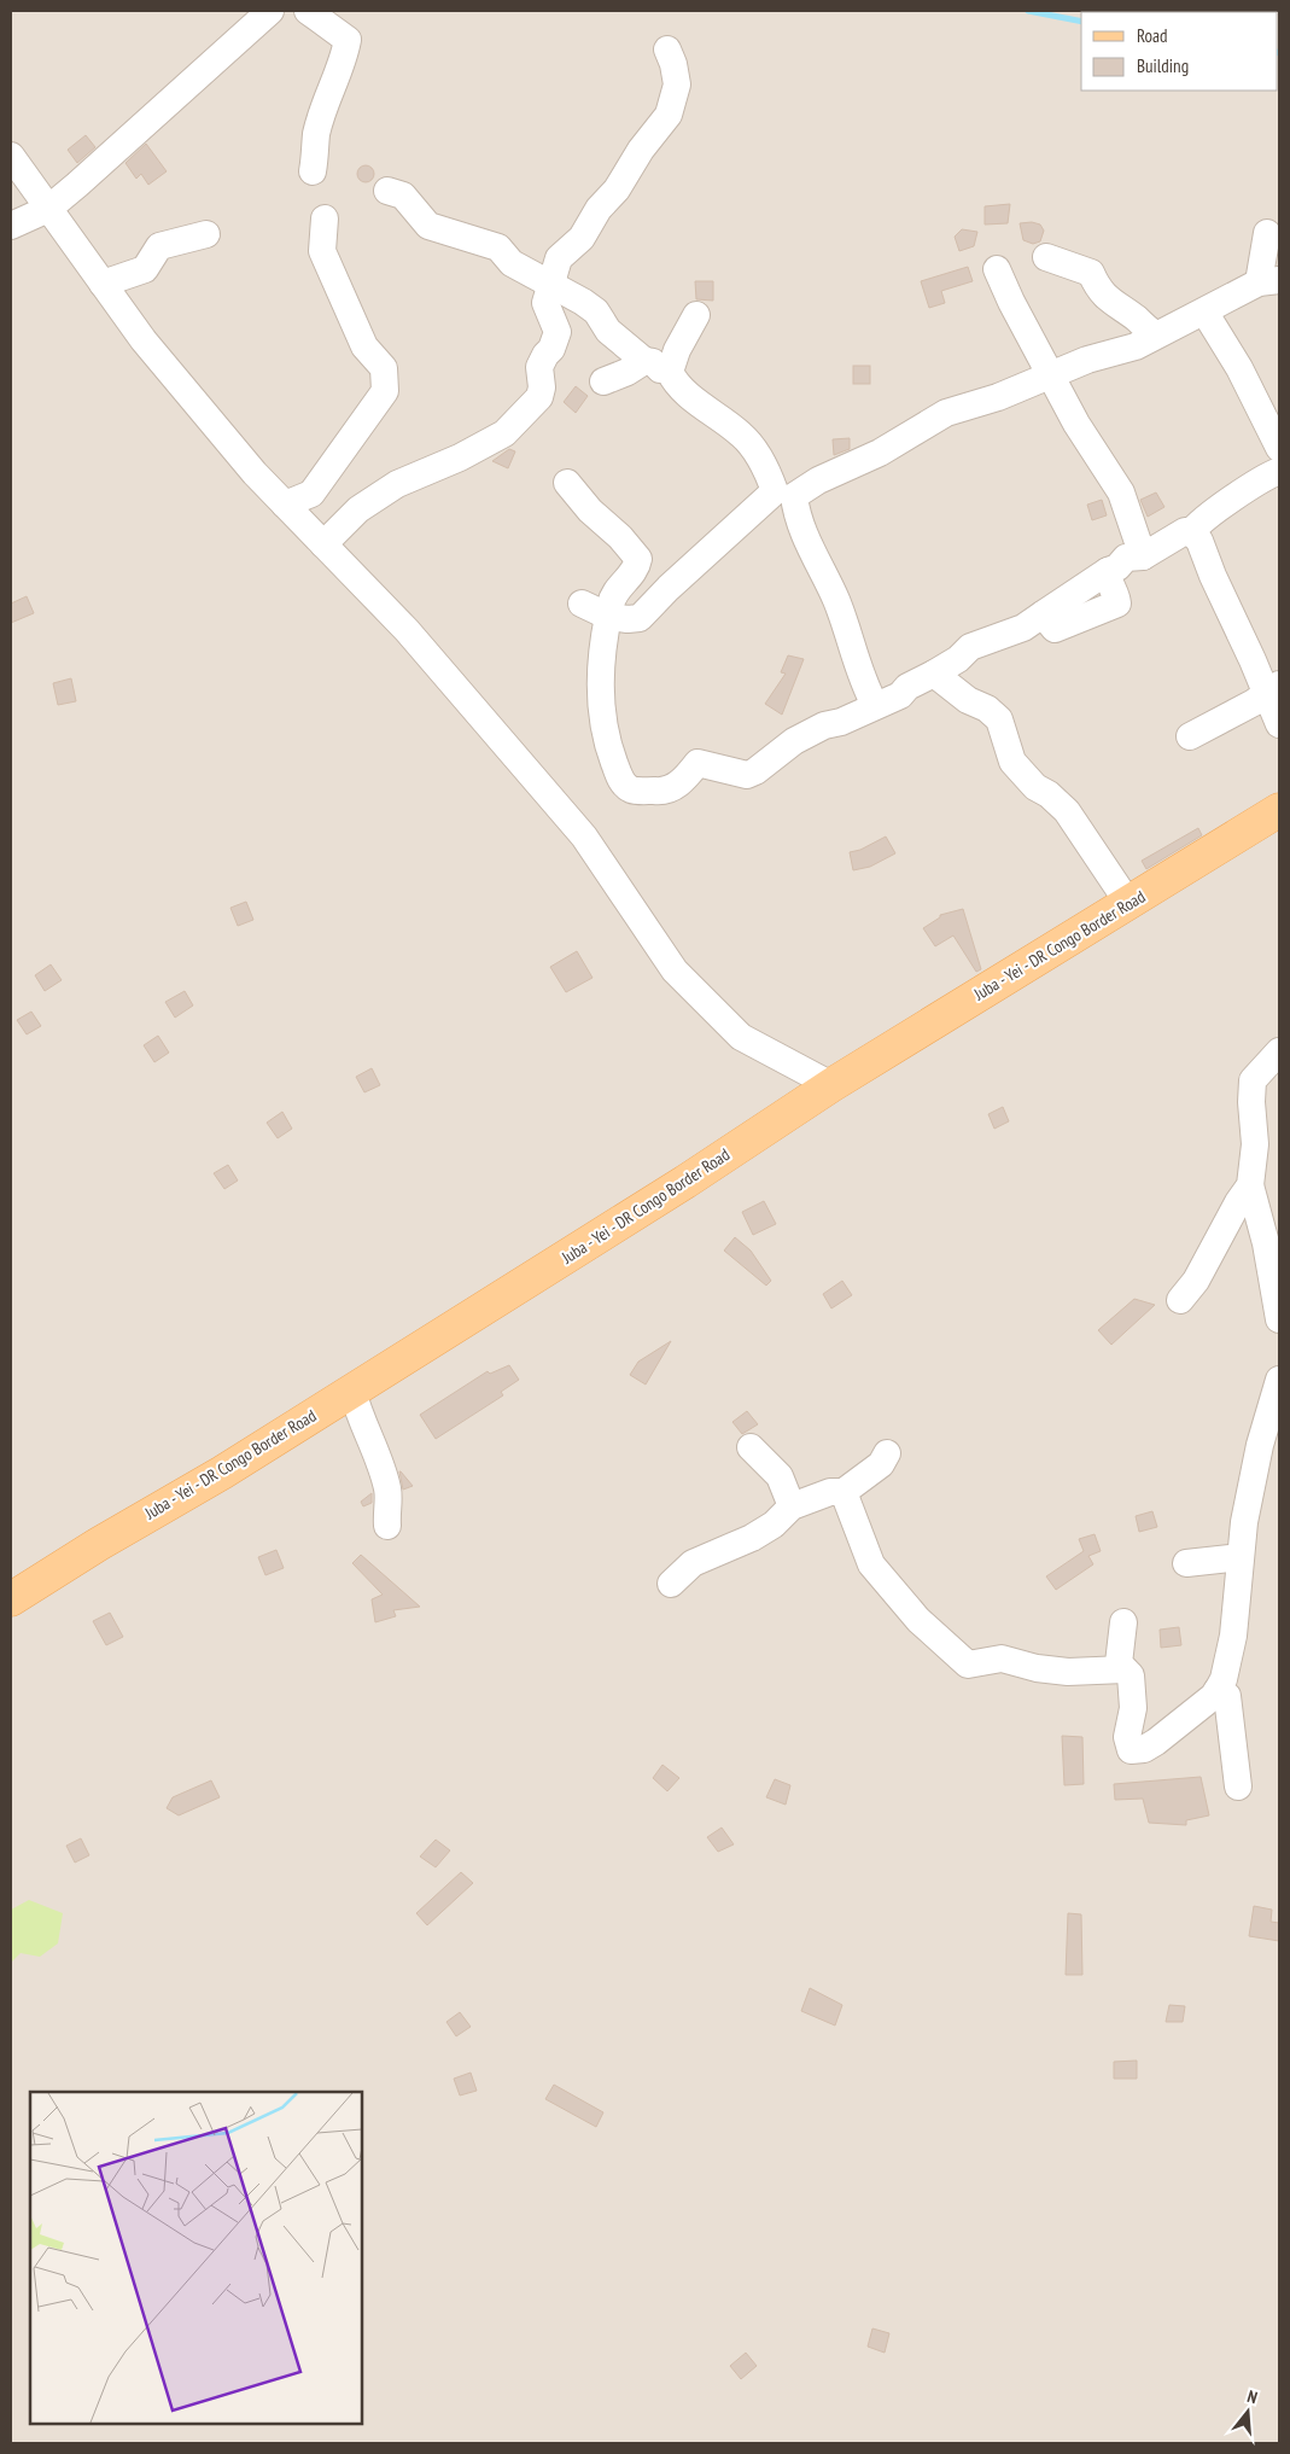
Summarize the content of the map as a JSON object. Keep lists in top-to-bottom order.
{
  "streets": {
    "main road": ["Juba - Yei - DR Congo Border Road"]
  },
  "legend": ["Road", "Building"],
  "north": "top"
}
